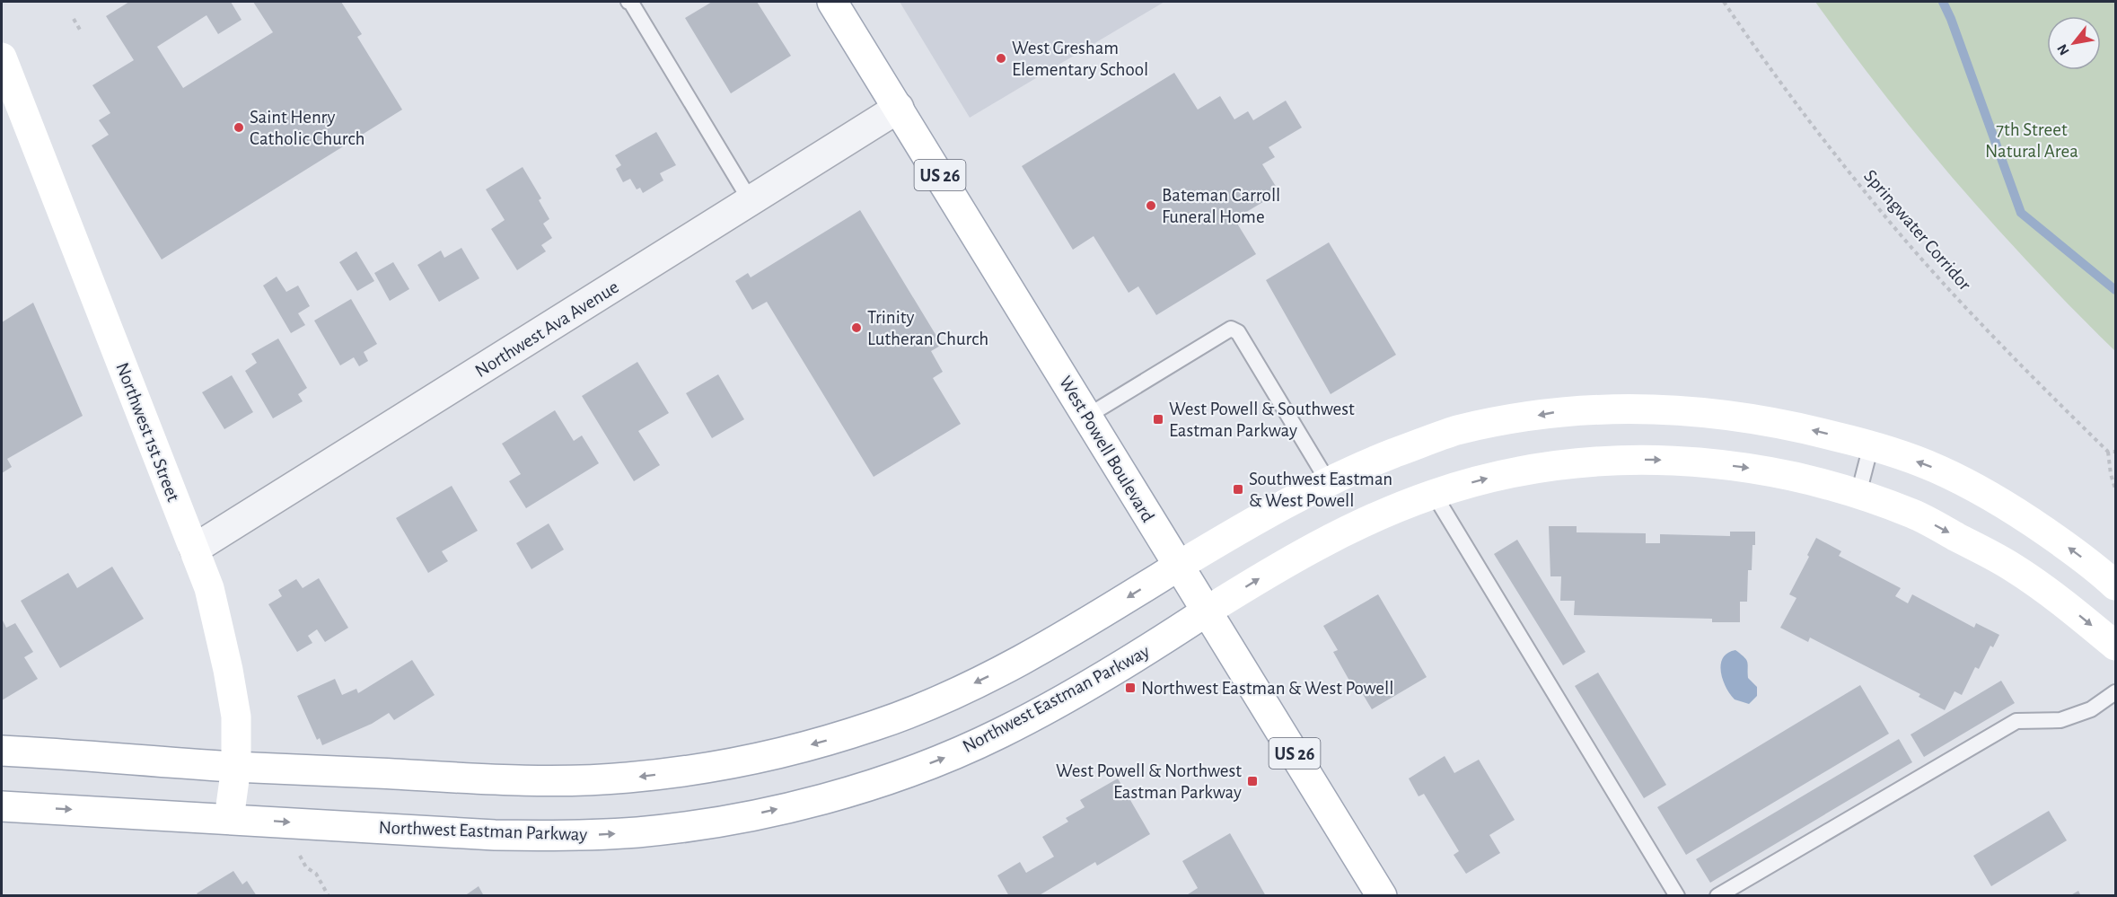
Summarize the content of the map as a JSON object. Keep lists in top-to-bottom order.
{
  "streets": {
    "main road": [
      "US 26",
      "Northwest 1st Street",
      "West Powell Boulevard",
      "Northwest Eastman Parkway"
    ],
    "street": ["Northwest Ava Avenue"],
    "path": ["Springwater Corridor"]
  },
  "crossings": [
    ["Northwest Ava Avenue", "Northwest 1st Street"],
    ["Northwest Ava Avenue", "West Powell Boulevard"],
    ["Northwest 1st Street", "Northwest Eastman Parkway"],
    ["West Powell Boulevard", "Northwest Eastman Parkway"]
  ],
  "parks": ["7th Street Natural Area"],
  "places": {
    "other": [
      "West Gresham Elementary School",
      "Saint Henry Catholic Church",
      "Bateman Carroll Funeral Home",
      "Trinity Lutheran Church"
    ],
    "transit": [
      "West Powell & Southwest Eastman Parkway",
      "Southwest Eastman & West Powell",
      "Northwest Eastman & West Powell",
      "West Powell & Northwest Eastman Parkway"
    ]
  },
  "north": "bottom left"
}
